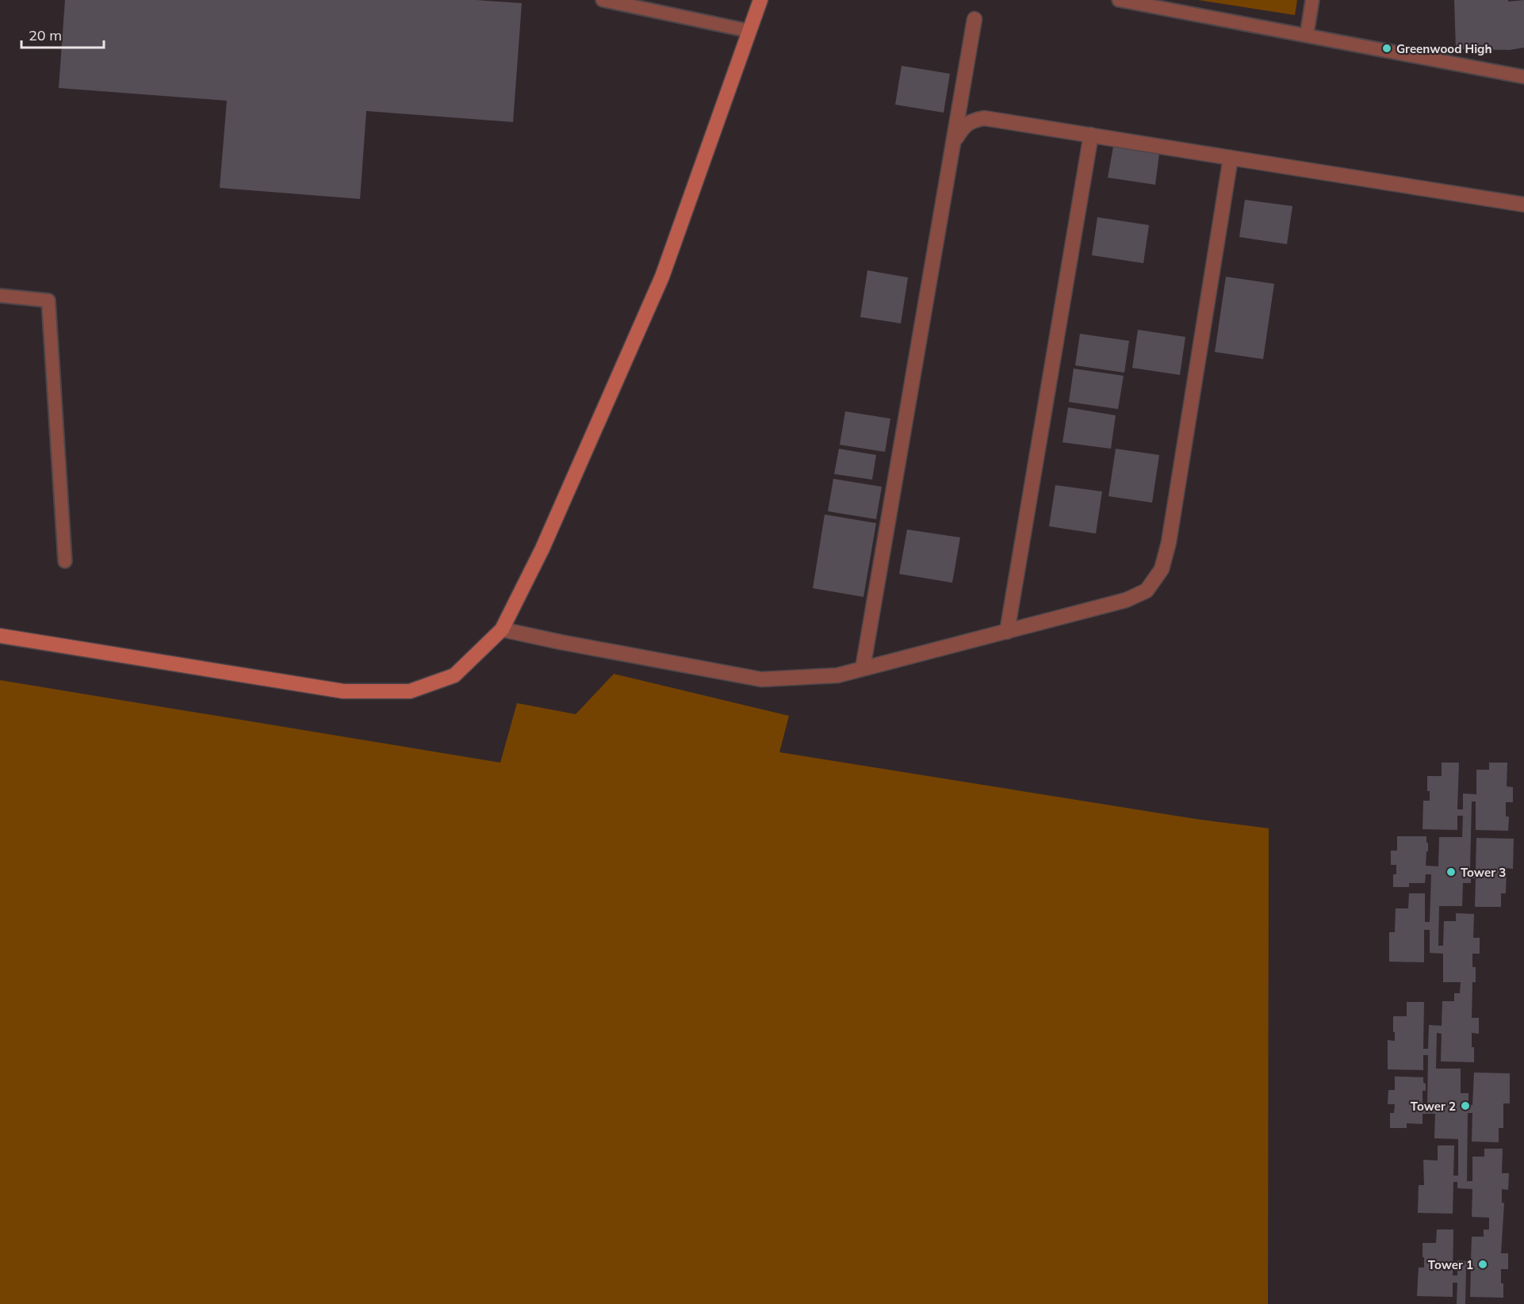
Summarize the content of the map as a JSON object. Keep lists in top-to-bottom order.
{
  "places": [
    "Greenwood High",
    "Tower 3",
    "Tower 2",
    "Tower 1"
  ],
  "scale_bar": "20 m"
}
